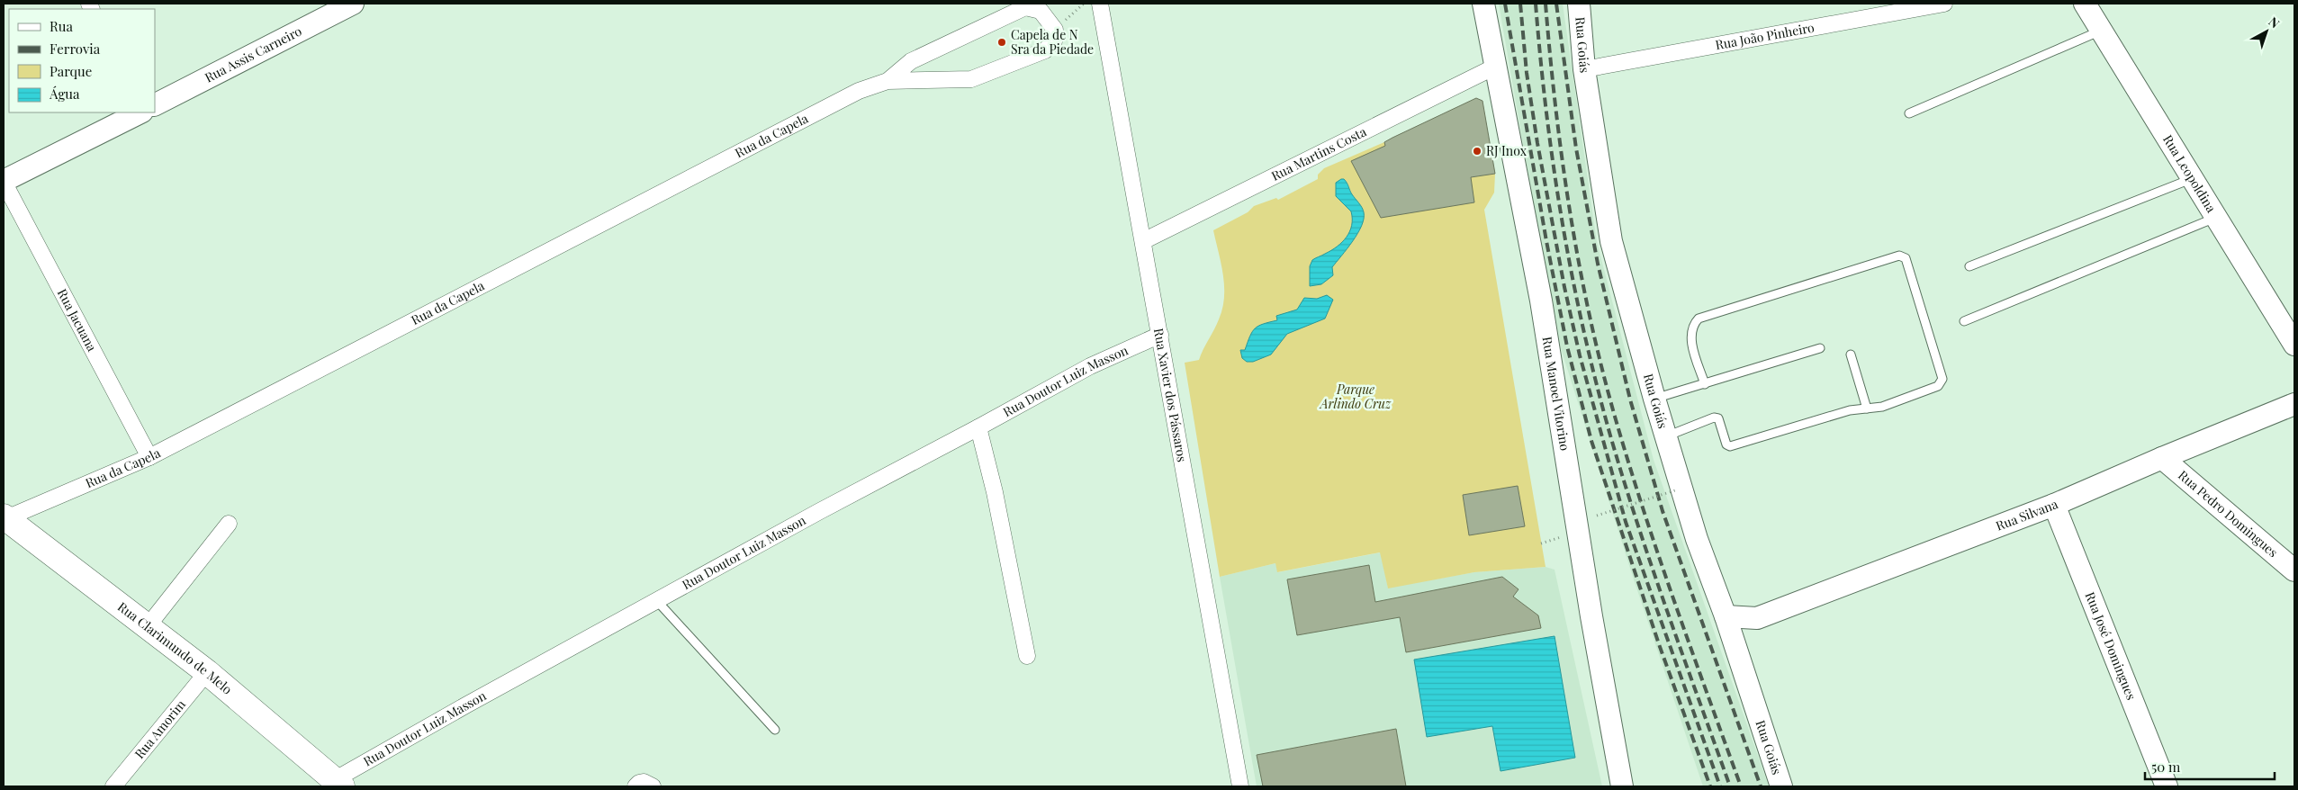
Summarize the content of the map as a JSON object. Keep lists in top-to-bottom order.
{
  "streets": {
    "main road": ["Rua Clarimundo de Melo"],
    "street": [
      "Rua João Pinheiro",
      "Rua Goiás",
      "Rua Assis Carneiro",
      "Rua da Capela",
      "Rua Martins Costa",
      "Rua Leopoldina",
      "Rua Jacuana",
      "Rua Doutor Luiz Masson",
      "Rua Manoel Vitorino",
      "Rua Xavier dos Pássaros",
      "Rua Pedro Domingues",
      "Rua Silvana",
      "Rua José Domingues",
      "Rua Amorim"
    ]
  },
  "crossings": [
    ["Rua João Pinheiro", "Rua Goiás"],
    ["Rua Goiás", "Rua Silvana"],
    ["Rua da Capela", "Rua Jacuana"],
    ["Rua da Capela", "Rua Clarimundo de Melo"],
    ["Rua Martins Costa", "Rua Manoel Vitorino"],
    ["Rua Martins Costa", "Rua Xavier dos Pássaros"],
    ["Rua Doutor Luiz Masson", "Rua Xavier dos Pássaros"],
    ["Rua Doutor Luiz Masson", "Rua Clarimundo de Melo"],
    ["Rua Pedro Domingues", "Rua Silvana"],
    ["Rua Silvana", "Rua José Domingues"],
    ["Rua Clarimundo de Melo", "Rua Amorim"]
  ],
  "parks": ["Parque Arlindo Cruz"],
  "places": ["Capela de N Sra da Piedade", "RJ Inox"],
  "legend": [
    "Rua",
    "Ferrovia",
    "Parque",
    "Água"
  ],
  "scale_bar": "50 m",
  "north": "top right"
}
